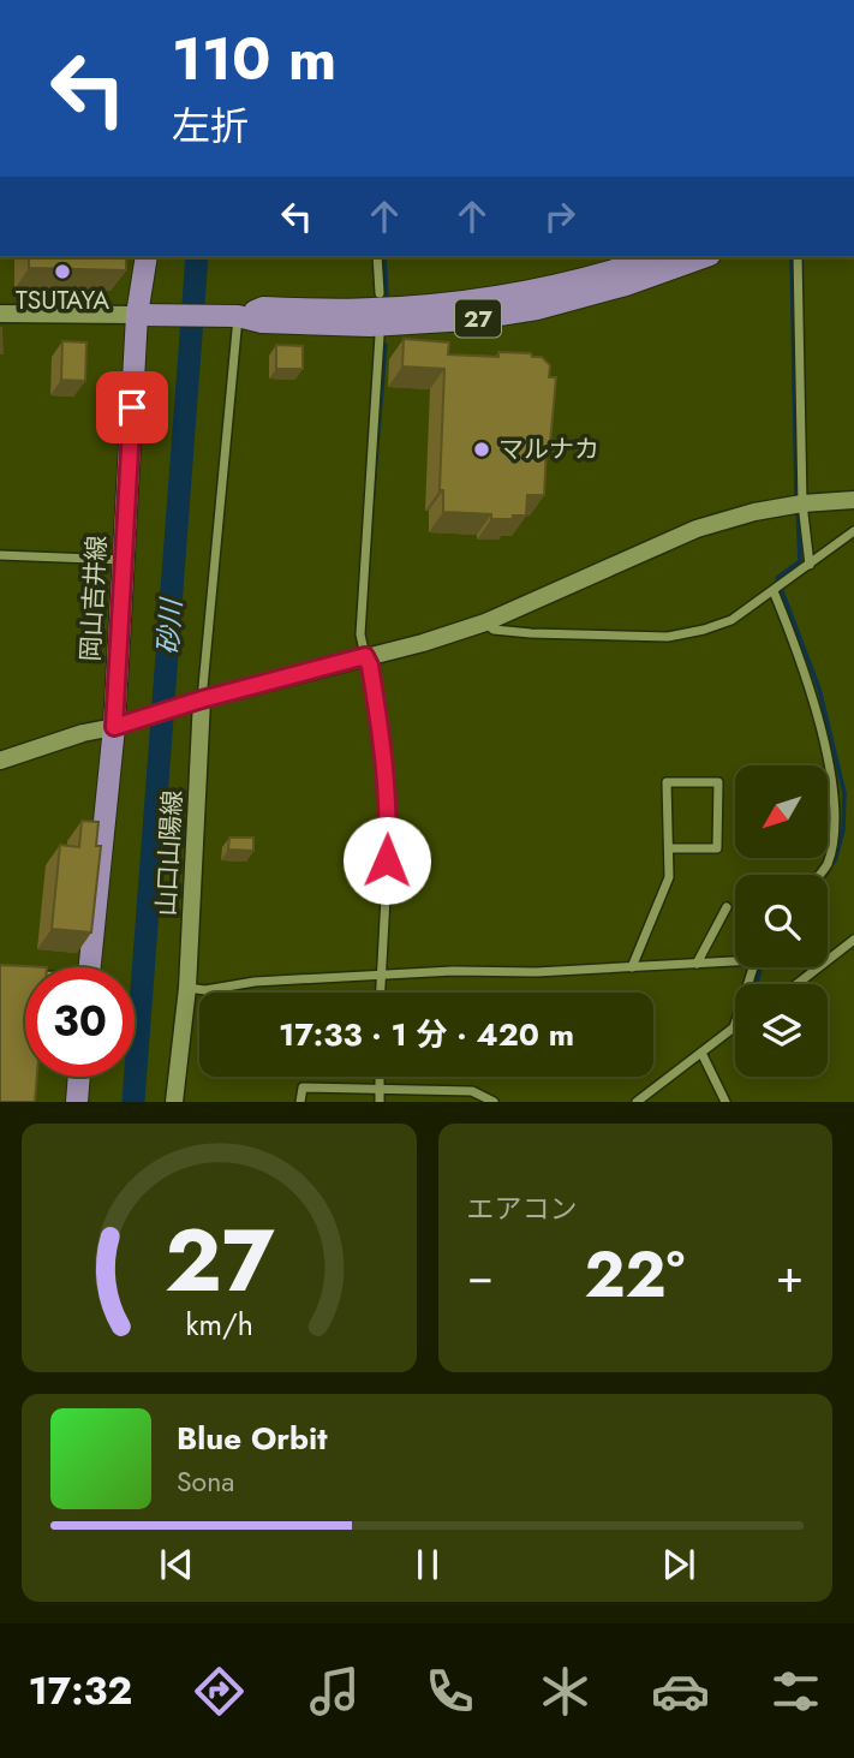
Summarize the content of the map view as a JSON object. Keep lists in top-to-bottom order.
{
  "streets": {
    "main road": ["27", "岡山吉井線"],
    "street": ["山口山陽線"]
  },
  "crossings": [
    ["27", "岡山吉井線"]
  ],
  "water": ["砂川"],
  "places": ["TSUTAYA", "マルナカ"],
  "north": "bottom left",
  "page": {
    "turn": ["110 m", "左折"],
    "limit": "30",
    "trip": "17:33 · 1 分 · 420 m",
    "tile": "エアコン",
    "heat": ["−", "22°", "+"],
    "song": ["Blue Orbit", "Sona"],
    "tabs": "17:32",
    "gauge": ["27", "km/h"]
  }
}
